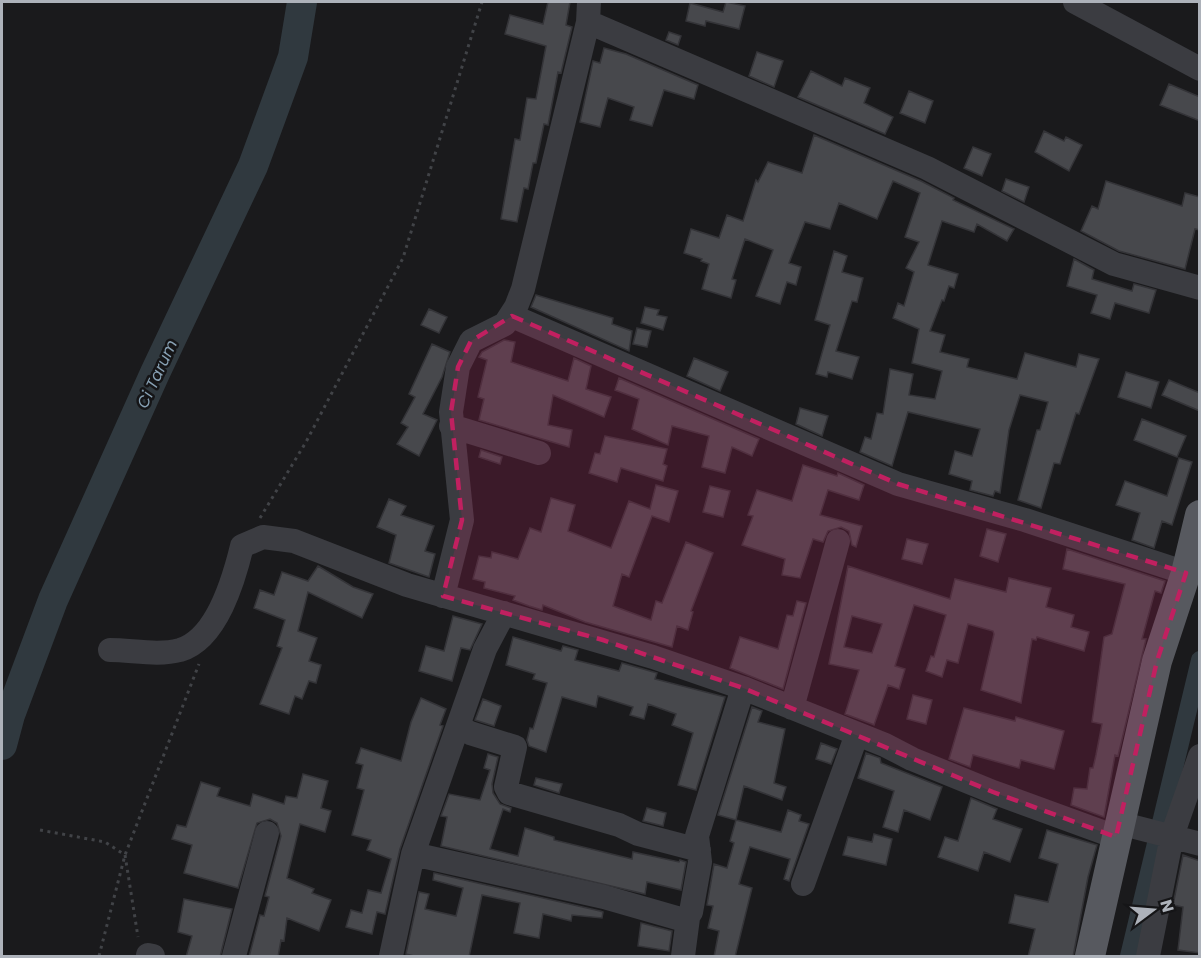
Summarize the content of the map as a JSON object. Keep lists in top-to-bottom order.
{
  "water": ["Ci Tarum"],
  "north": "right"
}
